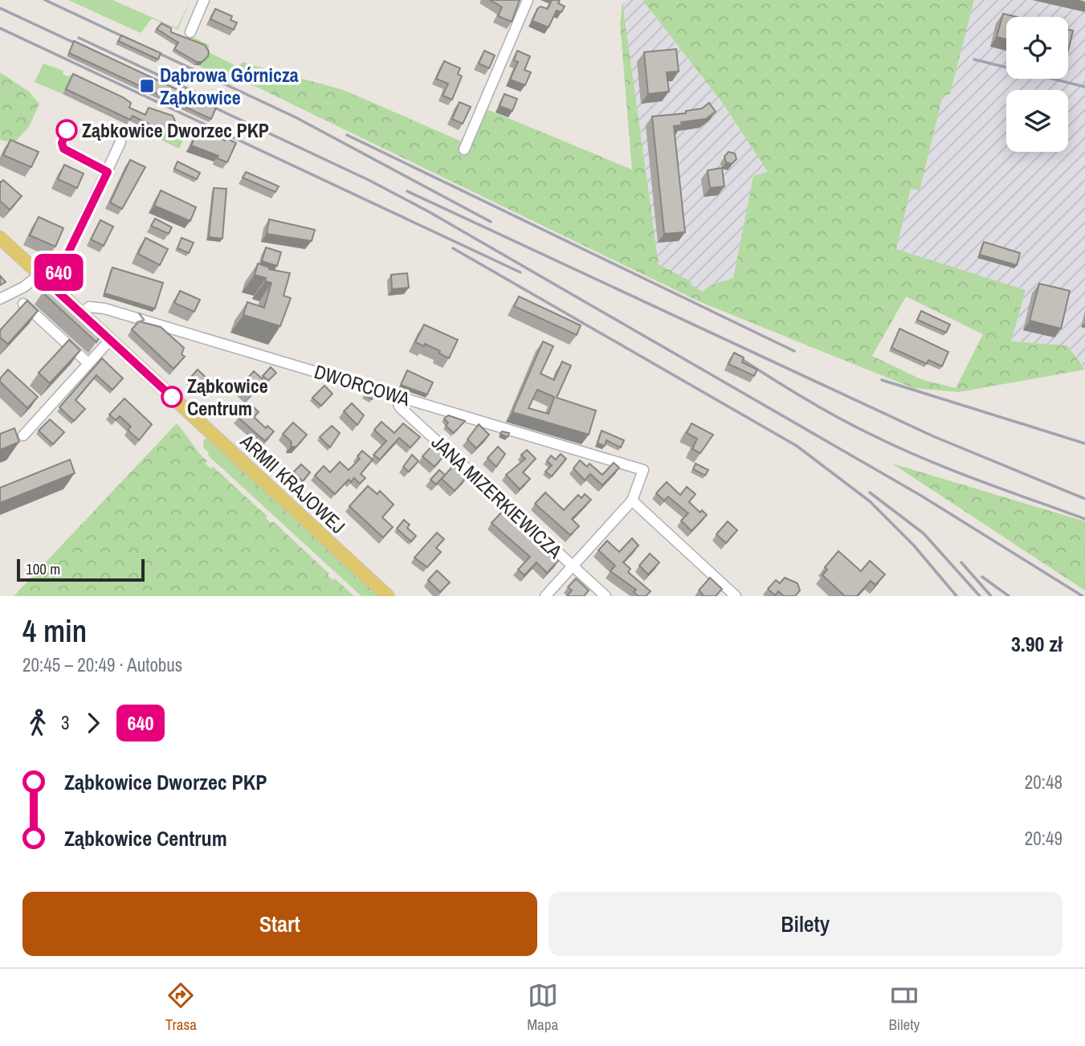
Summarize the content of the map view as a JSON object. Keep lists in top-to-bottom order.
{
  "streets": {
    "main road": ["ARMII KRAJOWEJ"],
    "street": ["DWORCOWA", "JANA MIZERKIEWICZA"]
  },
  "crossings": [
    ["DWORCOWA", "ARMII KRAJOWEJ"],
    ["DWORCOWA", "JANA MIZERKIEWICZA"]
  ],
  "one_way": ["DWORCOWA"],
  "places": {
    "transit": ["Dąbrowa Górnicza Ząbkowice"],
    "other": ["Ząbkowice Dworzec PKP", "Ząbkowice Centrum"]
  },
  "lines": ["bus line 640"],
  "scale_bar": "100 m",
  "page": {
    "on_map": "640",
    "scale": "100 m",
    "heading": ["4 min", "20:45 – 20:49 · Autobus", "3.90 zł"],
    "legs": ["3", "640"],
    "list": [
      {
        "name": "Ząbkowice Dworzec PKP",
        "value": "20:48"
      },
      {
        "name": "Ząbkowice Centrum",
        "value": "20:49"
      }
    ],
    "buttons": ["Start", "Bilety"],
    "tabs": ["Trasa", "Mapa", "Bilety"]
  }
}
